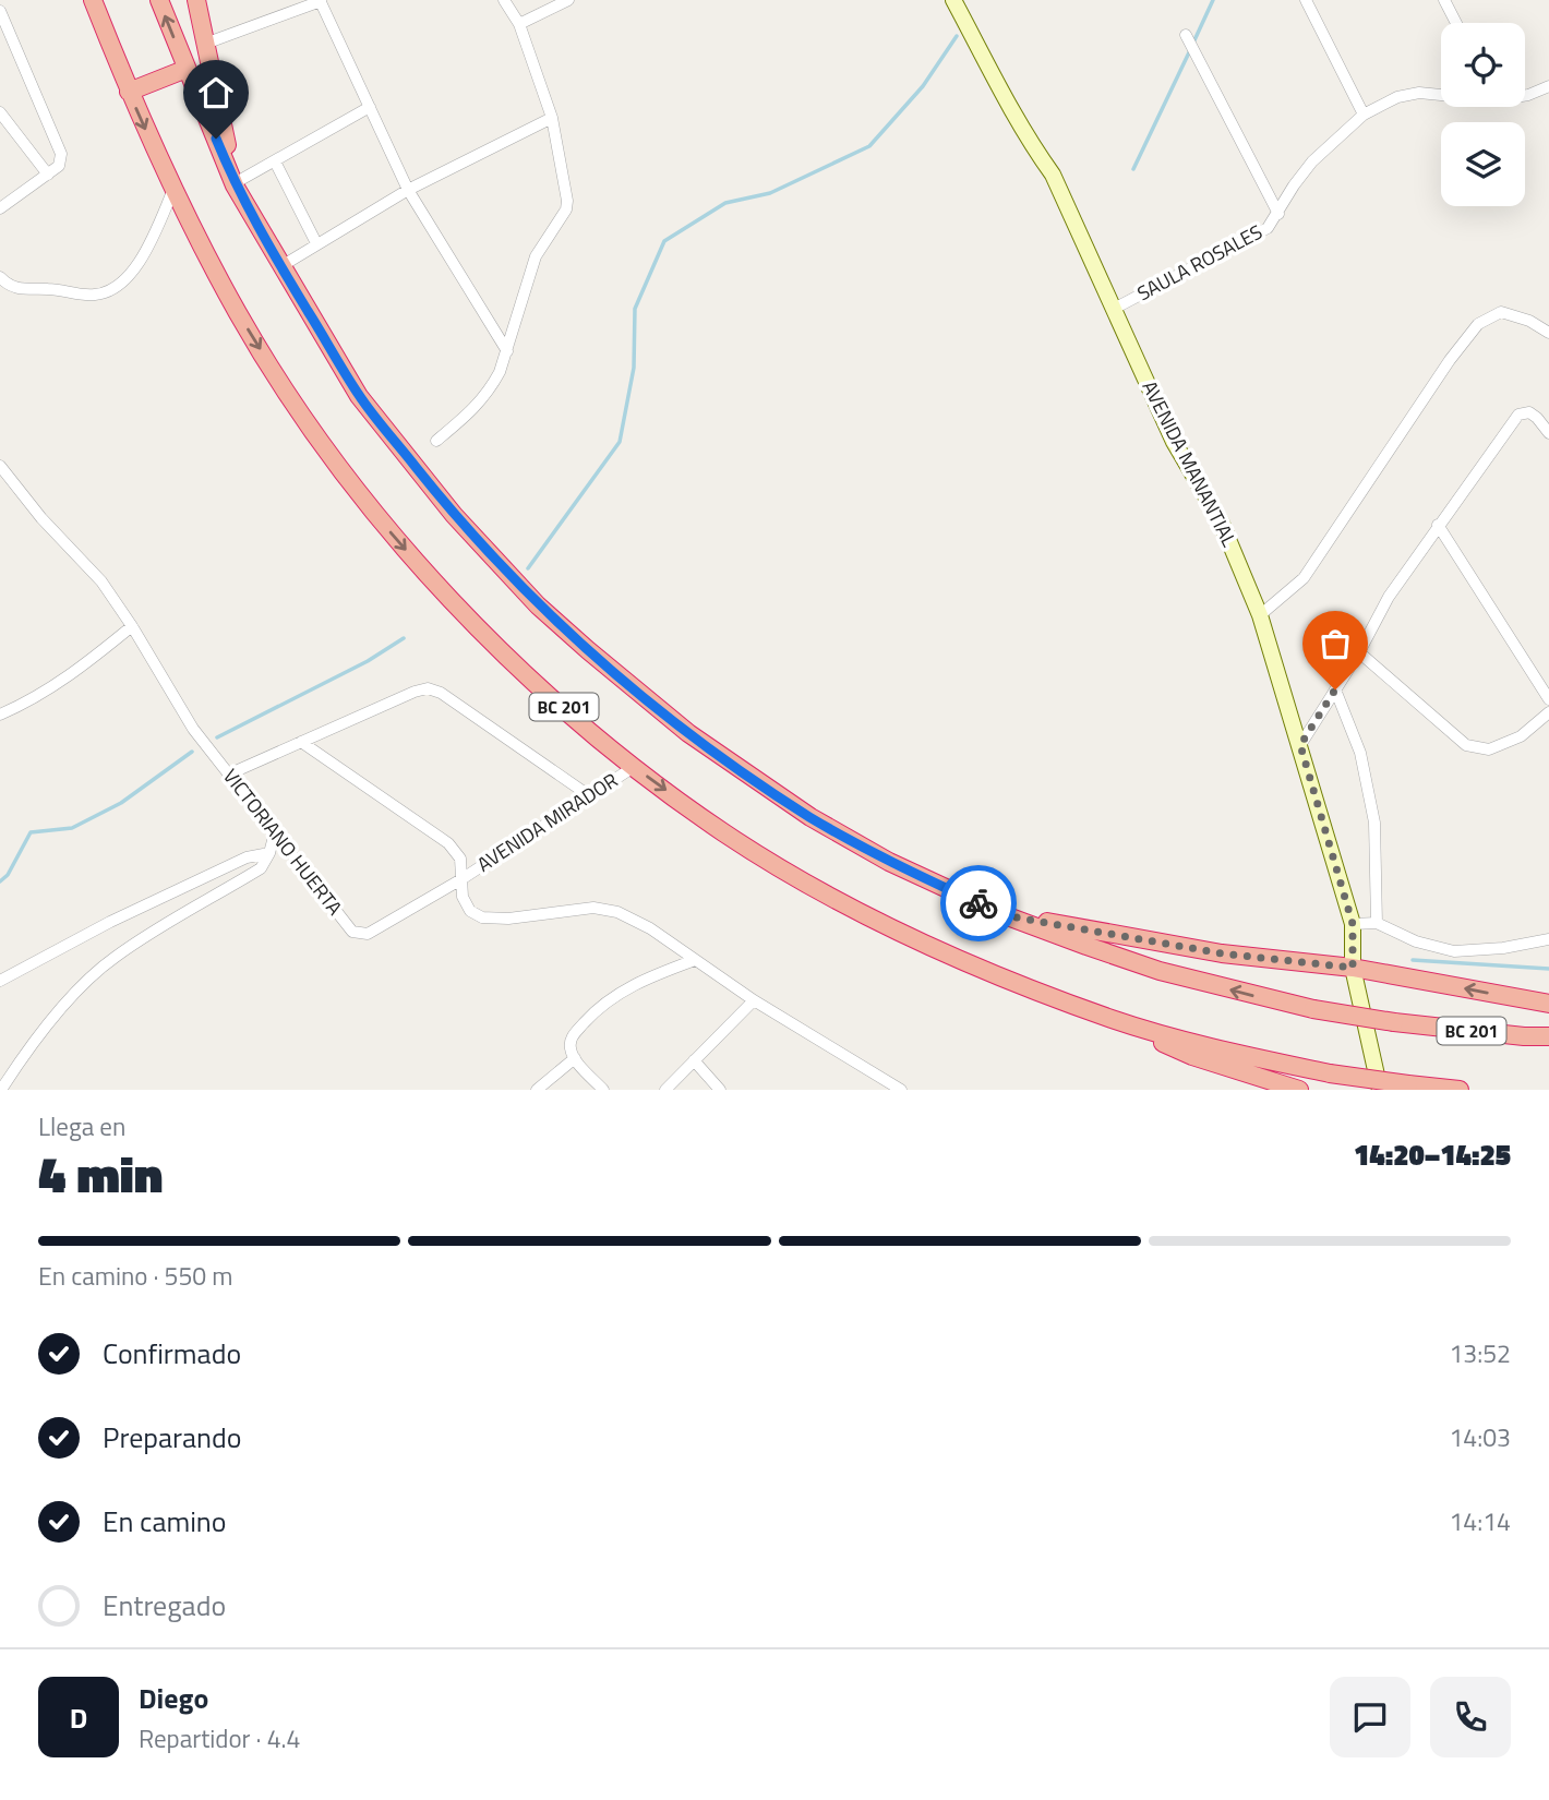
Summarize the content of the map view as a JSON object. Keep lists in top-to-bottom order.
{
  "streets": {
    "highway": ["BC 201"],
    "main road": ["AVENIDA MANANTIAL"],
    "street": ["SAULA ROSALES", "AVENIDA MIRADOR", "VICTORIANO HUERTA"]
  },
  "crossings": [
    ["SAULA ROSALES", "AVENIDA MANANTIAL"],
    ["BC 201", "AVENIDA MIRADOR"],
    ["AVENIDA MIRADOR", "VICTORIANO HUERTA"]
  ],
  "page": {
    "heading": ["4 min", "Llega en", "14:20–14:25"],
    "panel": ["Diego", "Repartidor · 4.4"],
    "bar": "En camino · 550 m",
    "list": [
      ["Confirmado", "13:52"],
      ["Preparando", "14:03"],
      ["En camino", "14:14"],
      "Entregado"
    ],
    "round": "D"
  }
}
